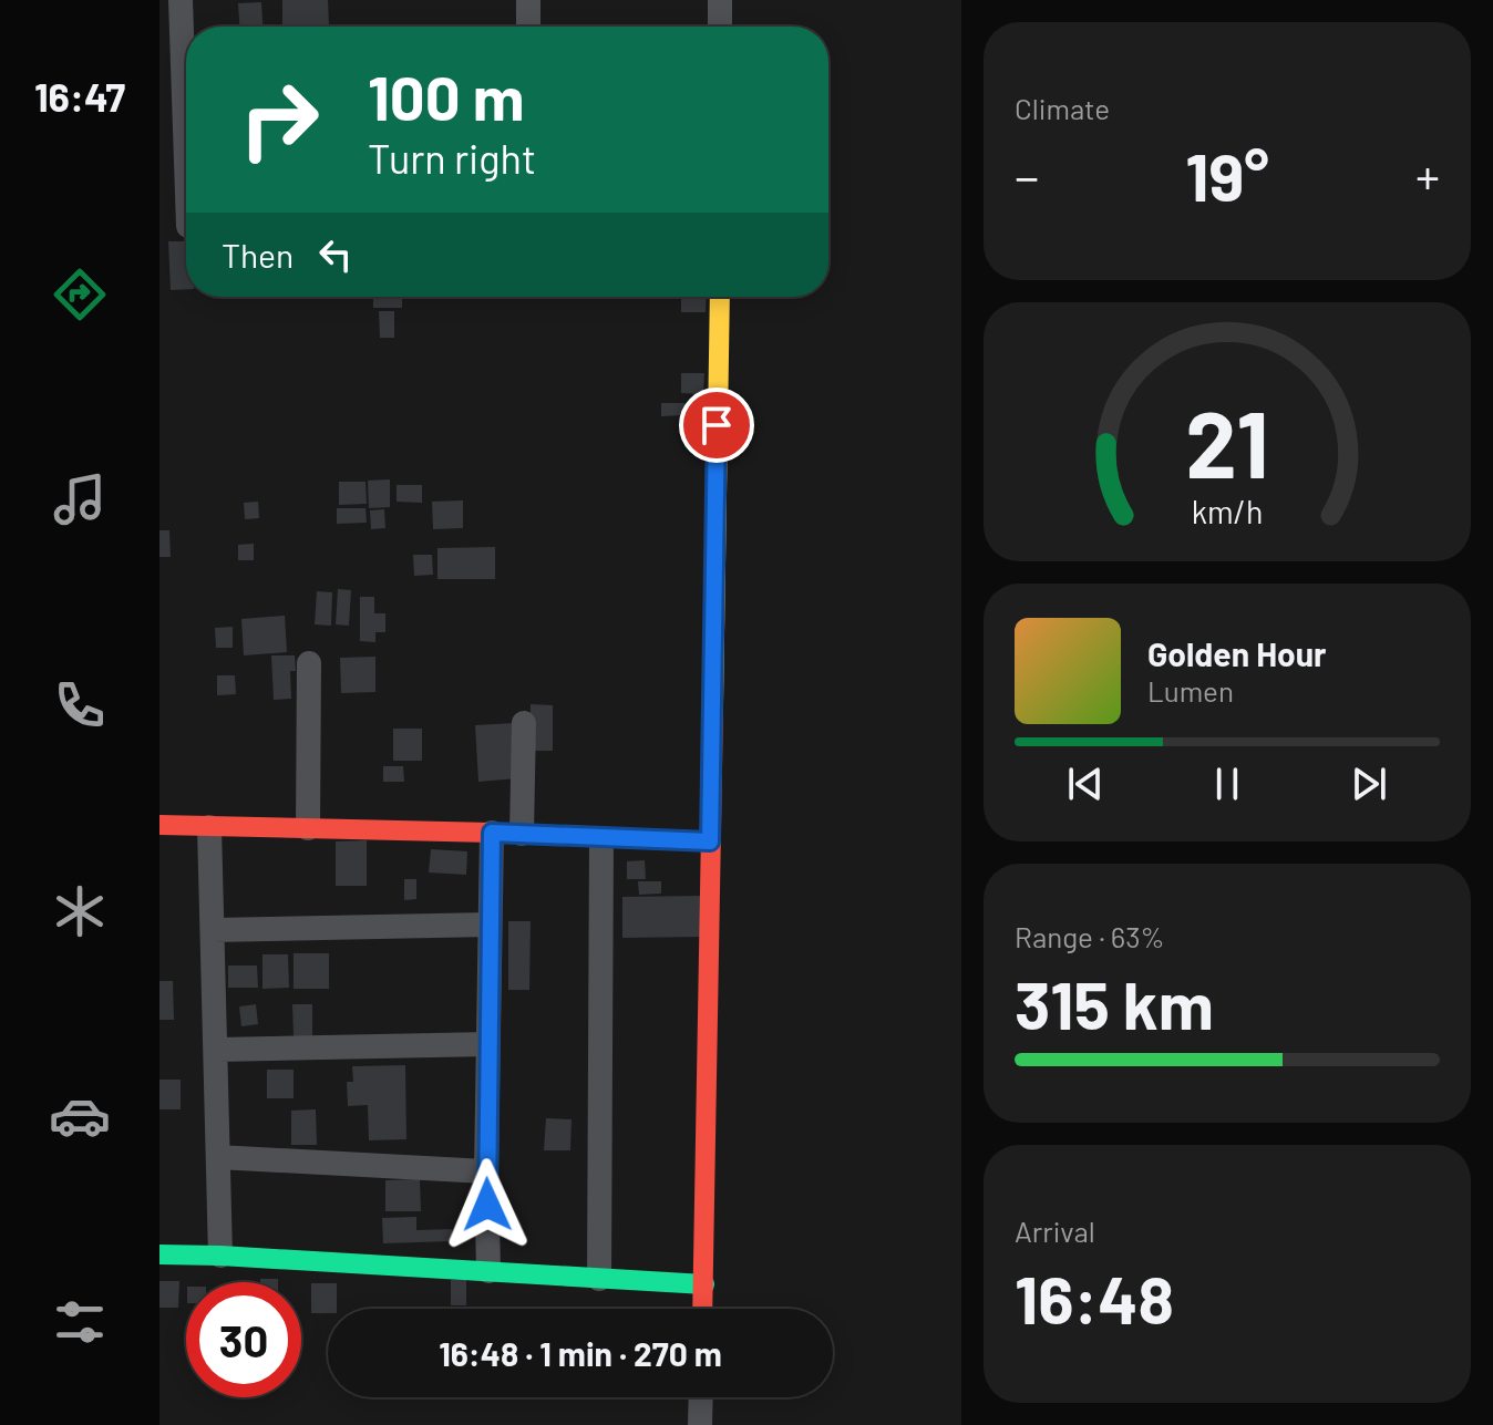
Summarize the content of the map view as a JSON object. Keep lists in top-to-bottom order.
{
  "page": {
    "tabs": "16:47",
    "tile": [
      "Climate",
      ["Range · 63%", "315 km"],
      ["Arrival", "16:48"]
    ],
    "turn": ["100 m", "Turn right"],
    "heat": ["−", "19°", "+"],
    "then": "Then",
    "song": ["Golden Hour", "Lumen"],
    "limit": "30",
    "trip": "16:48 · 1 min · 270 m",
    "gauge": ["21", "km/h"]
  }
}
